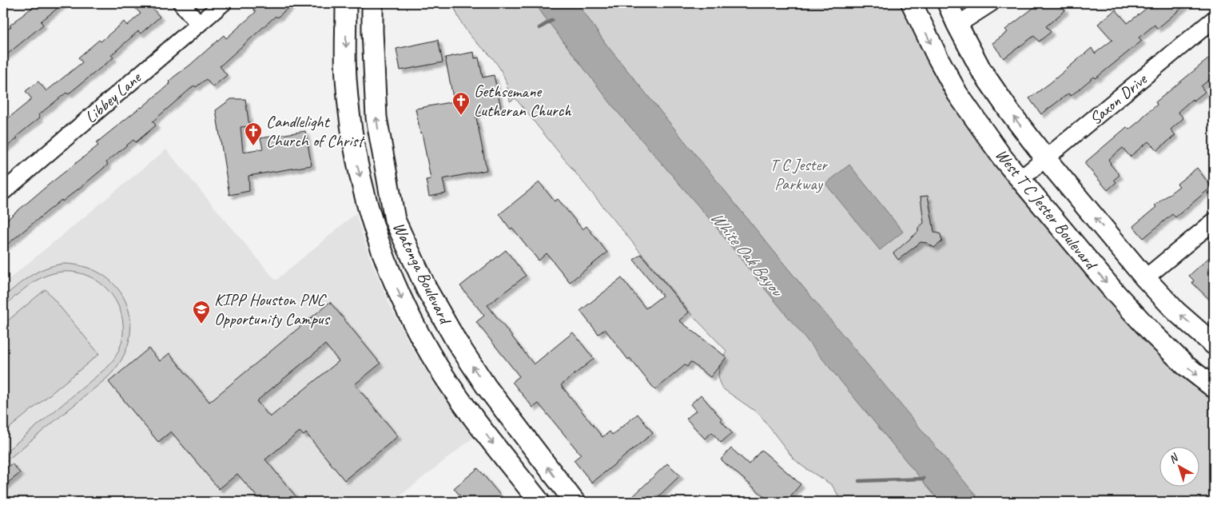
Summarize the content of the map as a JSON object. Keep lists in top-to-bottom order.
{
  "streets": {
    "main road": ["West T C Jester Boulevard", "Watonga Boulevard"],
    "street": ["Libbey Lane", "Saxon Drive"]
  },
  "crossings": [
    ["Saxon Drive", "West T C Jester Boulevard"]
  ],
  "water": ["White Oak Bayou"],
  "parks": ["T C Jester Parkway"],
  "places": {
    "church": ["Gethsemane Lutheran Church", "Candlelight Church of Christ"],
    "school or university": ["KIPP Houston PNC Opportunity Campus"]
  },
  "north": "top left"
}
